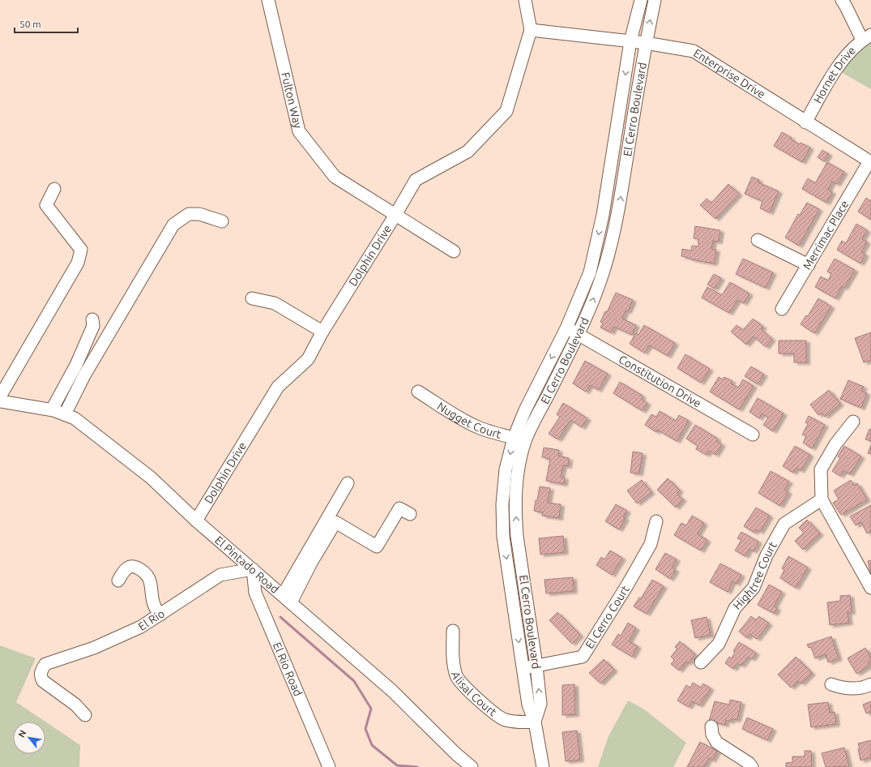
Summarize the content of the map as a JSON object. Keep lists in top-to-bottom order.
{
  "streets": {
    "street": [
      "Enterprise Drive",
      "Hornet Drive",
      "Fulton Way",
      "El Cerro Boulevard",
      "Merrimac Place",
      "Dolphin Drive",
      "Constitution Drive",
      "Nugget Court",
      "El Pintado Road",
      "Hightree Court",
      "El Cerro Court",
      "El Rio",
      "El Rio Road",
      "Alisal Court"
    ]
  },
  "crossings": [
    ["Enterprise Drive", "Hornet Drive"],
    ["Enterprise Drive", "El Cerro Boulevard"],
    ["Enterprise Drive", "Merrimac Place"],
    ["Enterprise Drive", "Dolphin Drive"],
    ["Fulton Way", "Dolphin Drive"],
    ["El Cerro Boulevard", "Constitution Drive"],
    ["El Cerro Boulevard", "Nugget Court"],
    ["El Cerro Boulevard", "El Cerro Court"],
    ["El Cerro Boulevard", "Alisal Court"],
    ["Dolphin Drive", "El Pintado Road"],
    ["El Pintado Road", "El Rio"],
    ["El Pintado Road", "El Rio Road"],
    ["El Rio", "El Rio Road"]
  ],
  "scale_bar": "50 m",
  "north": "top left"
}
